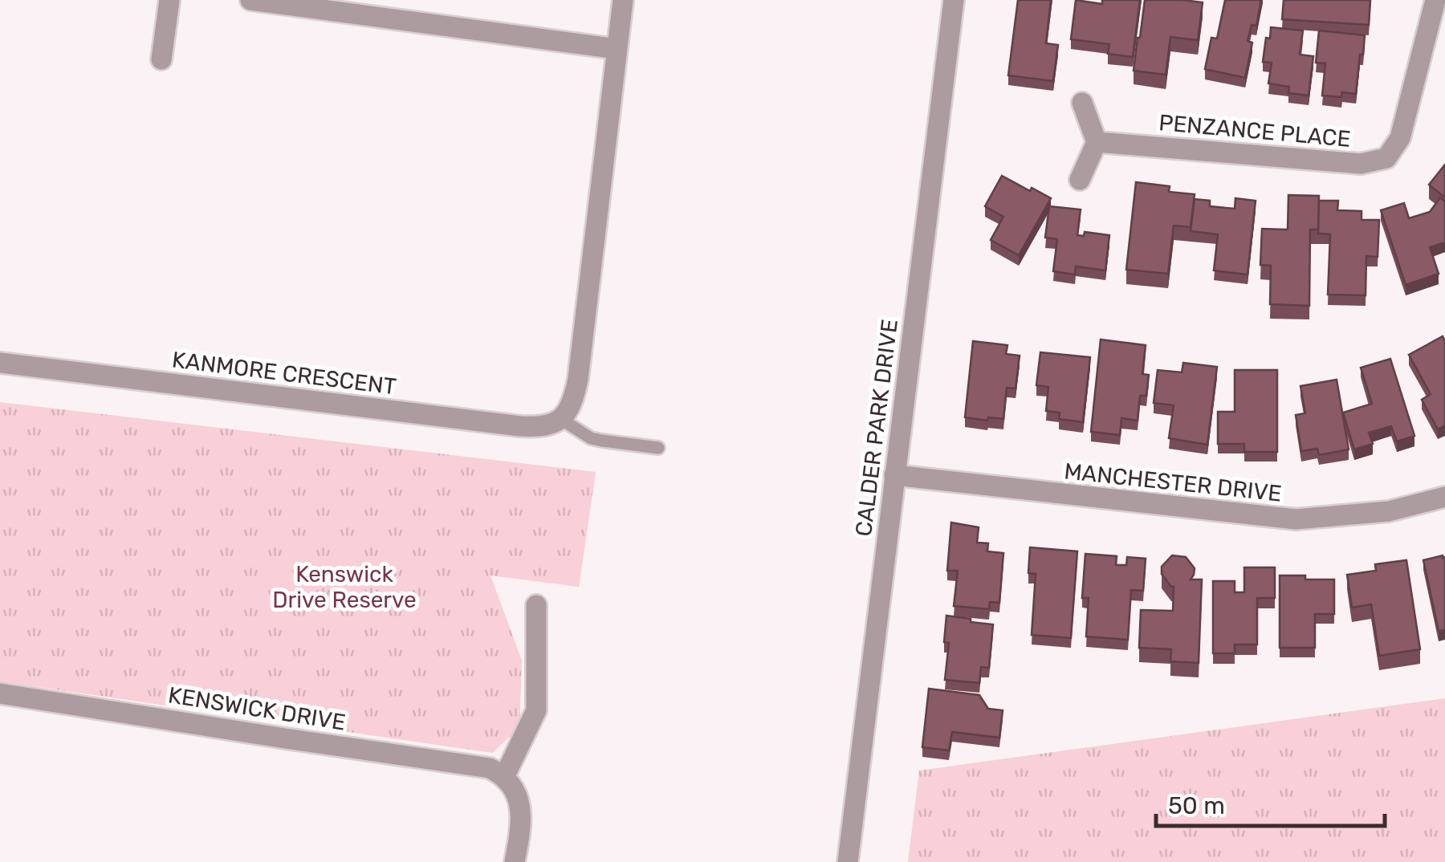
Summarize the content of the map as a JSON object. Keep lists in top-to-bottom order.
{
  "streets": {
    "street": [
      "PENZANCE PLACE",
      "KANMORE CRESCENT",
      "CALDER PARK DRIVE",
      "MANCHESTER DRIVE",
      "KENSWICK DRIVE"
    ]
  },
  "crossings": [
    ["CALDER PARK DRIVE", "MANCHESTER DRIVE"]
  ],
  "parks": ["Kenswick Drive Reserve"],
  "scale_bar": "50 m"
}
